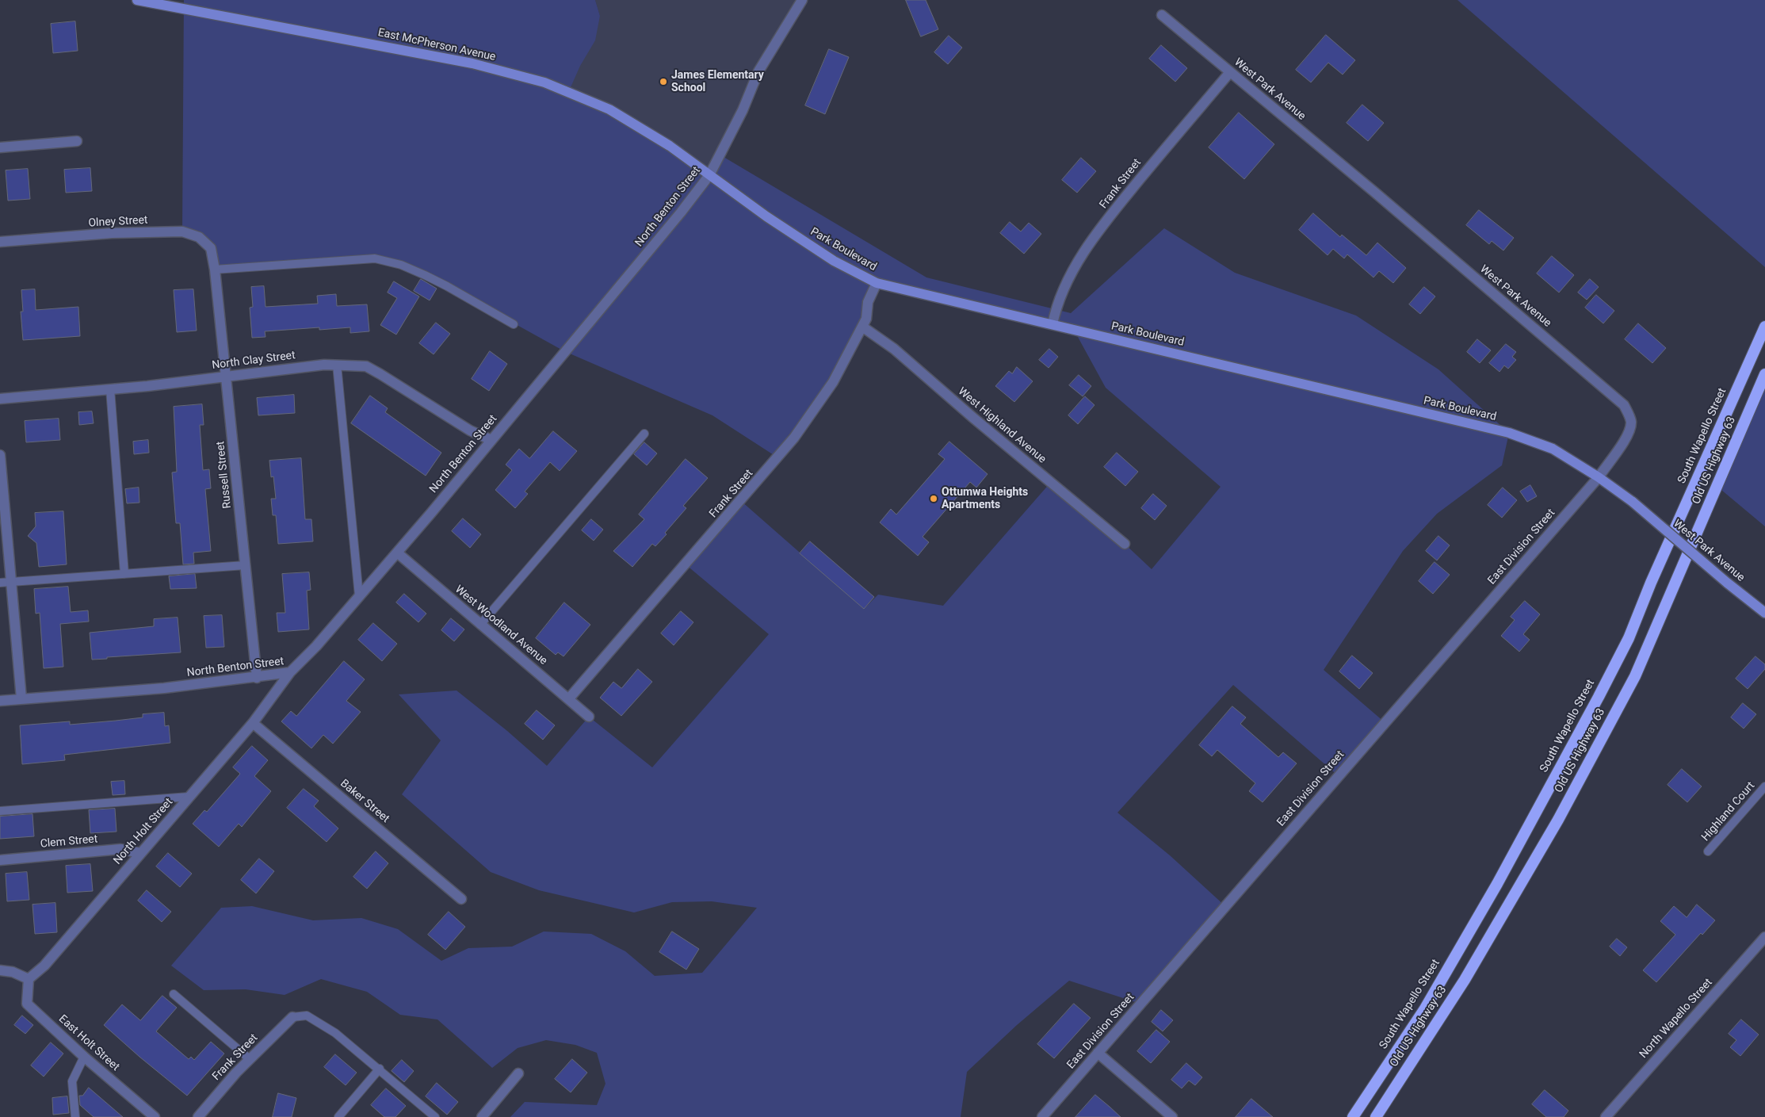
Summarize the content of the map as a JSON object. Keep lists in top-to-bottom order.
{
  "streets": {
    "highway": ["South Wapello Street", "Old US Highway 63"],
    "main road": ["East McPherson Avenue", "West Park Avenue", "Park Boulevard"],
    "street": [
      "Frank Street",
      "North Benton Street",
      "Olney Street",
      "North Clay Street",
      "West Highland Avenue",
      "Russell Street",
      "East Division Street",
      "West Woodland Avenue",
      "Baker Street",
      "North Holt Street",
      "Clem Street",
      "North Wapello Street",
      "East Holt Street"
    ],
    "lane": ["Highland Court"]
  },
  "crossings": [
    ["East McPherson Avenue", "North Benton Street"],
    ["East McPherson Avenue", "Park Boulevard"],
    ["West Park Avenue", "Frank Street"],
    ["West Park Avenue", "Park Boulevard"],
    ["West Park Avenue", "East Division Street"],
    ["Frank Street", "Park Boulevard"],
    ["Frank Street", "West Highland Avenue"],
    ["Frank Street", "West Woodland Avenue"],
    ["North Benton Street", "Park Boulevard"],
    ["North Benton Street", "North Clay Street"],
    ["North Benton Street", "Russell Street"],
    ["North Benton Street", "West Woodland Avenue"],
    ["North Benton Street", "North Holt Street"],
    ["Olney Street", "Russell Street"],
    ["Park Boulevard", "East Division Street"],
    ["North Clay Street", "Russell Street"],
    ["Baker Street", "North Holt Street"],
    ["North Holt Street", "Clem Street"],
    ["North Holt Street", "East Holt Street"]
  ],
  "places": ["James Elementary School", "Ottumwa Heights Apartments"]
}
